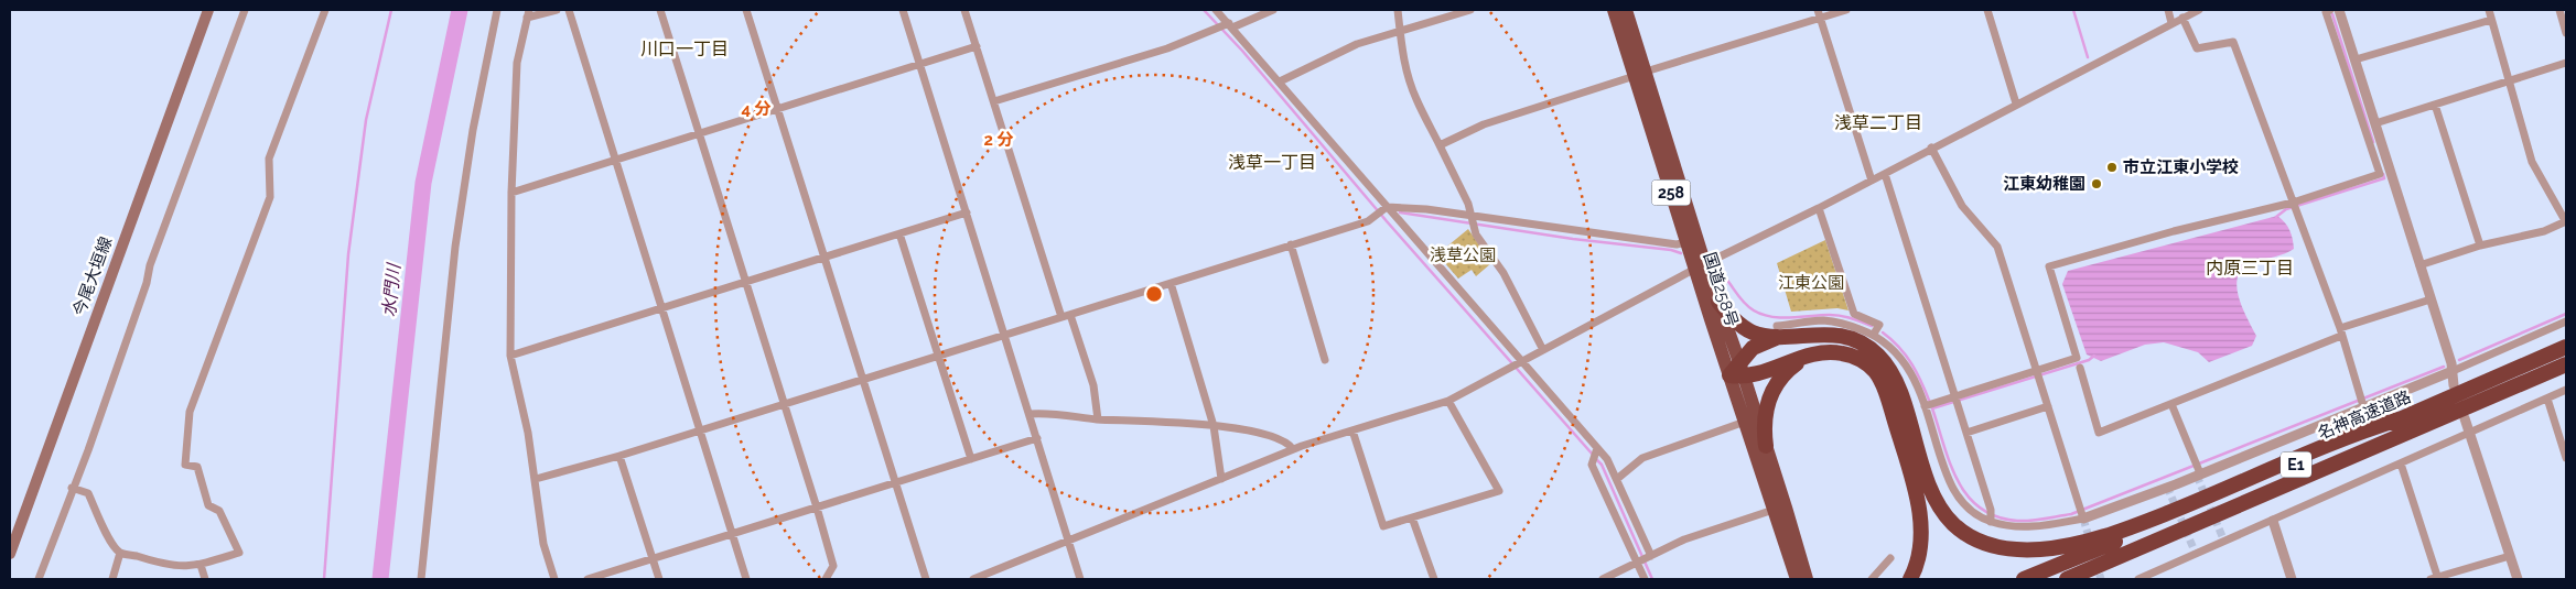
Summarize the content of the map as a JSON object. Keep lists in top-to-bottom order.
{
  "streets": {
    "highway": [
      "258",
      "国道258号",
      "名神高速道路",
      "E1"
    ],
    "main road": ["今尾大垣線"]
  },
  "districts": [
    "川口一丁目",
    "浅草二丁目",
    "浅草一丁目",
    "内原三丁目"
  ],
  "water": ["水門川"],
  "parks": ["浅草公園", "江東公園"],
  "places": ["市立江東小学校", "江東幼稚園"],
  "rings": ["4 分", "2 分"]
}
